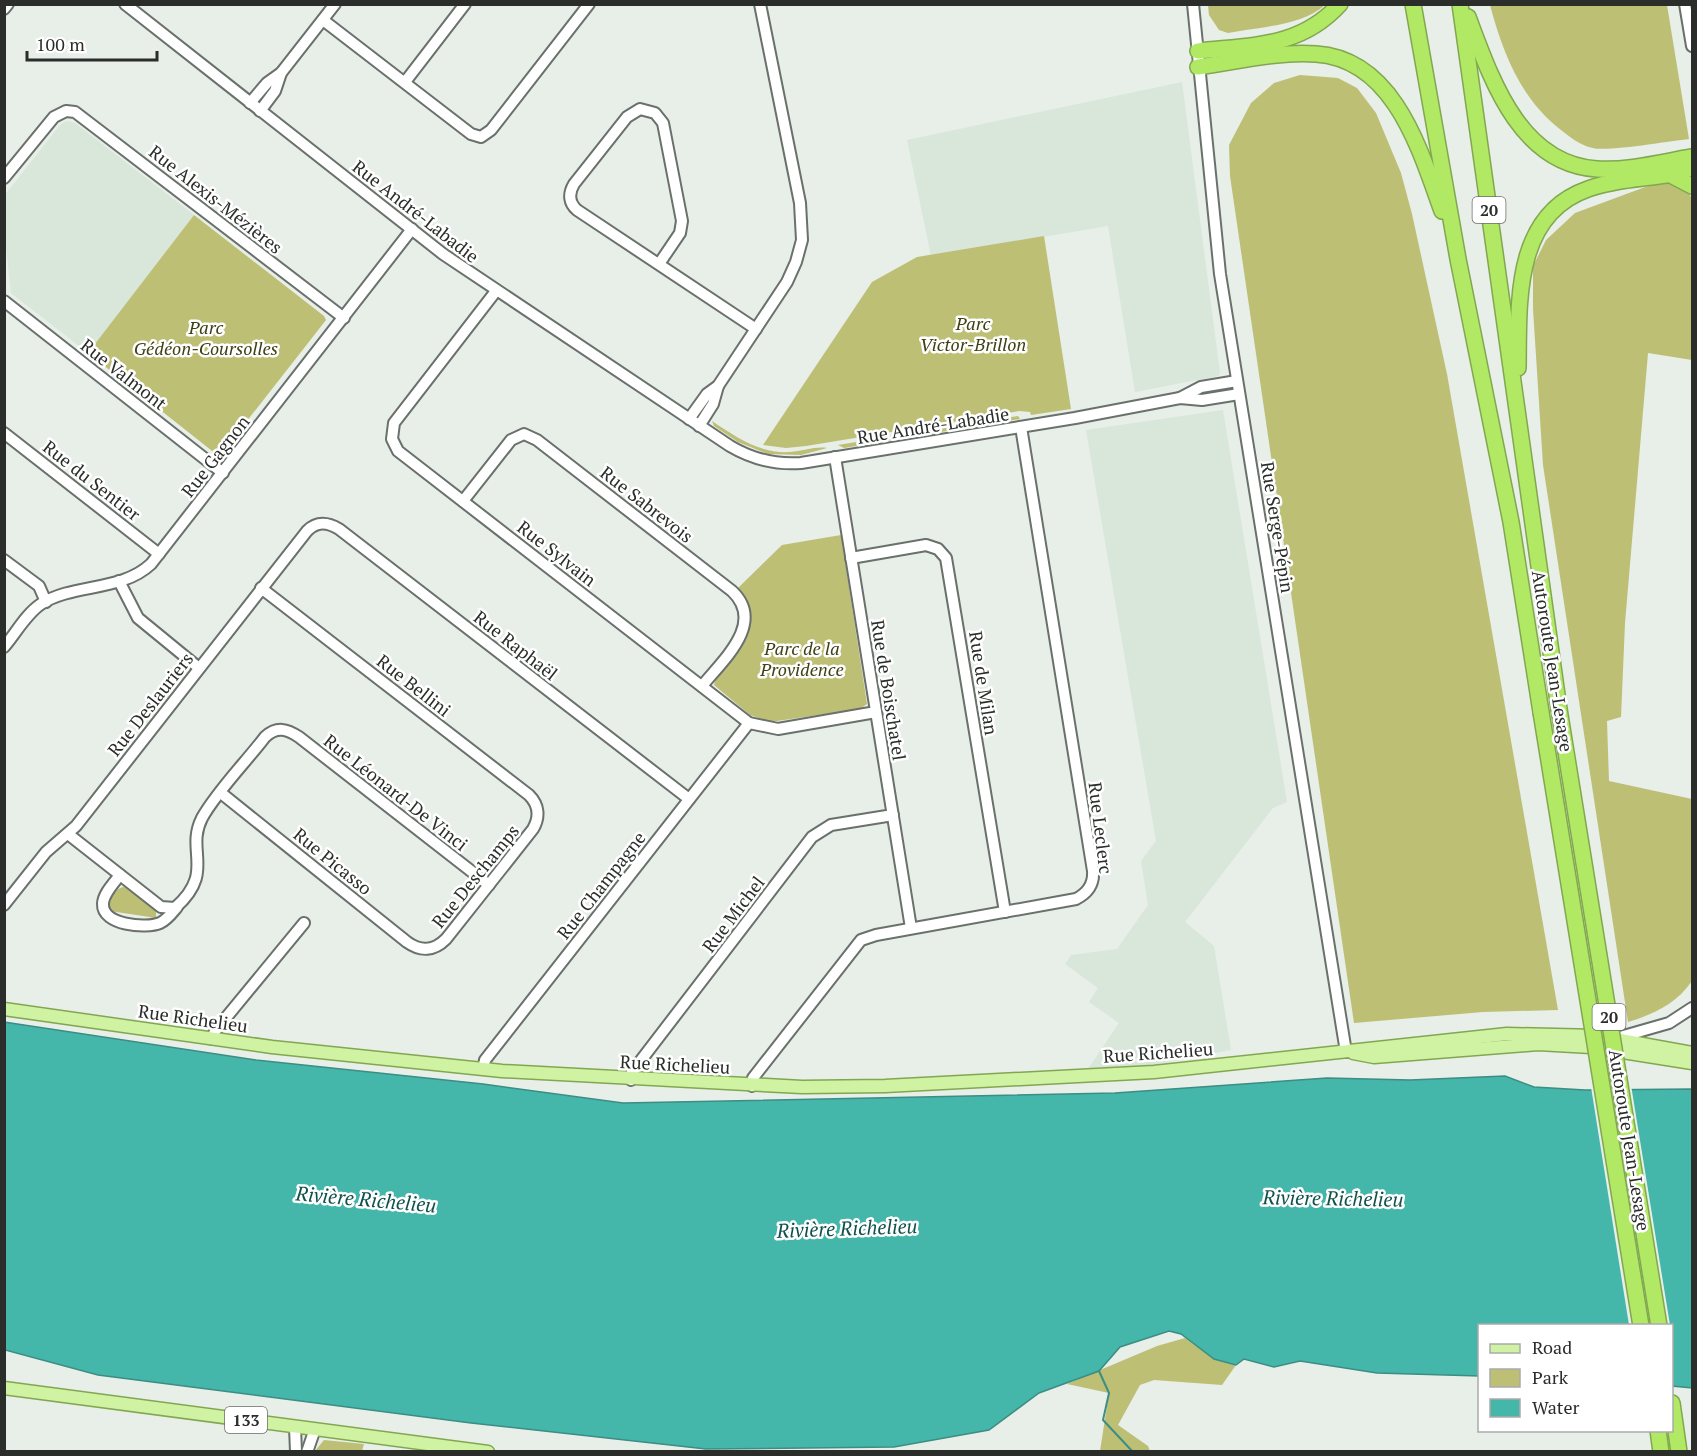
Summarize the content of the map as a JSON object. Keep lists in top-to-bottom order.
{
  "streets": {
    "highway": ["20", "Autoroute Jean-Lesage"],
    "main road": ["Rue Richelieu", "133"],
    "street": [
      "Rue Alexis-Mézières",
      "Rue André-Labadie",
      "Rue Valmont",
      "Rue Gagnon",
      "Rue du Sentier",
      "Rue Sabrevois",
      "Rue Serge-Pépin",
      "Rue Sylvain",
      "Rue Raphaël",
      "Rue de Milan",
      "Rue Bellini",
      "Rue de Boischatel",
      "Rue Deslauriers",
      "Rue Léonard-De Vinci",
      "Rue Leclerc",
      "Rue Picasso",
      "Rue Deschamps",
      "Rue Champagne",
      "Rue Michel"
    ]
  },
  "crossings": [
    ["Rue Alexis-Mézières", "Rue Gagnon"],
    ["Rue André-Labadie", "Rue Gagnon"],
    ["Rue André-Labadie", "Rue Serge-Pépin"],
    ["Rue André-Labadie", "Rue Sylvain"],
    ["Rue André-Labadie", "Rue de Boischatel"],
    ["Rue André-Labadie", "Rue Leclerc"],
    ["Rue Valmont", "Rue Gagnon"],
    ["Rue Gagnon", "Rue du Sentier"],
    ["Rue Sabrevois", "Rue Sylvain"],
    ["Rue Serge-Pépin", "Rue Richelieu"],
    ["Rue Sylvain", "Rue de Boischatel"],
    ["Rue Sylvain", "Rue Champagne"],
    ["Rue Raphaël", "Rue Deslauriers"],
    ["Rue Raphaël", "Rue Champagne"],
    ["Rue de Milan", "Rue de Boischatel"],
    ["Rue de Milan", "Rue Leclerc"],
    ["Rue Bellini", "Rue Deslauriers"],
    ["Rue Bellini", "Rue Deschamps"],
    ["Rue de Boischatel", "Rue Leclerc"],
    ["Rue de Boischatel", "Rue Michel"],
    ["Rue Léonard-De Vinci", "Rue Picasso"],
    ["Rue Léonard-De Vinci", "Rue Deschamps"],
    ["Rue Leclerc", "Rue Richelieu"],
    ["Rue Picasso", "Rue Deschamps"],
    ["Rue Champagne", "Rue Richelieu"],
    ["Rue Michel", "Rue Richelieu"]
  ],
  "water": ["Rivière Richelieu"],
  "parks": ["Parc Victor-Brillon", "Parc Gédéon-Coursolles", "Parc de la Providence"],
  "legend": ["Road", "Park", "Water"],
  "scale_bar": "100 m"
}
